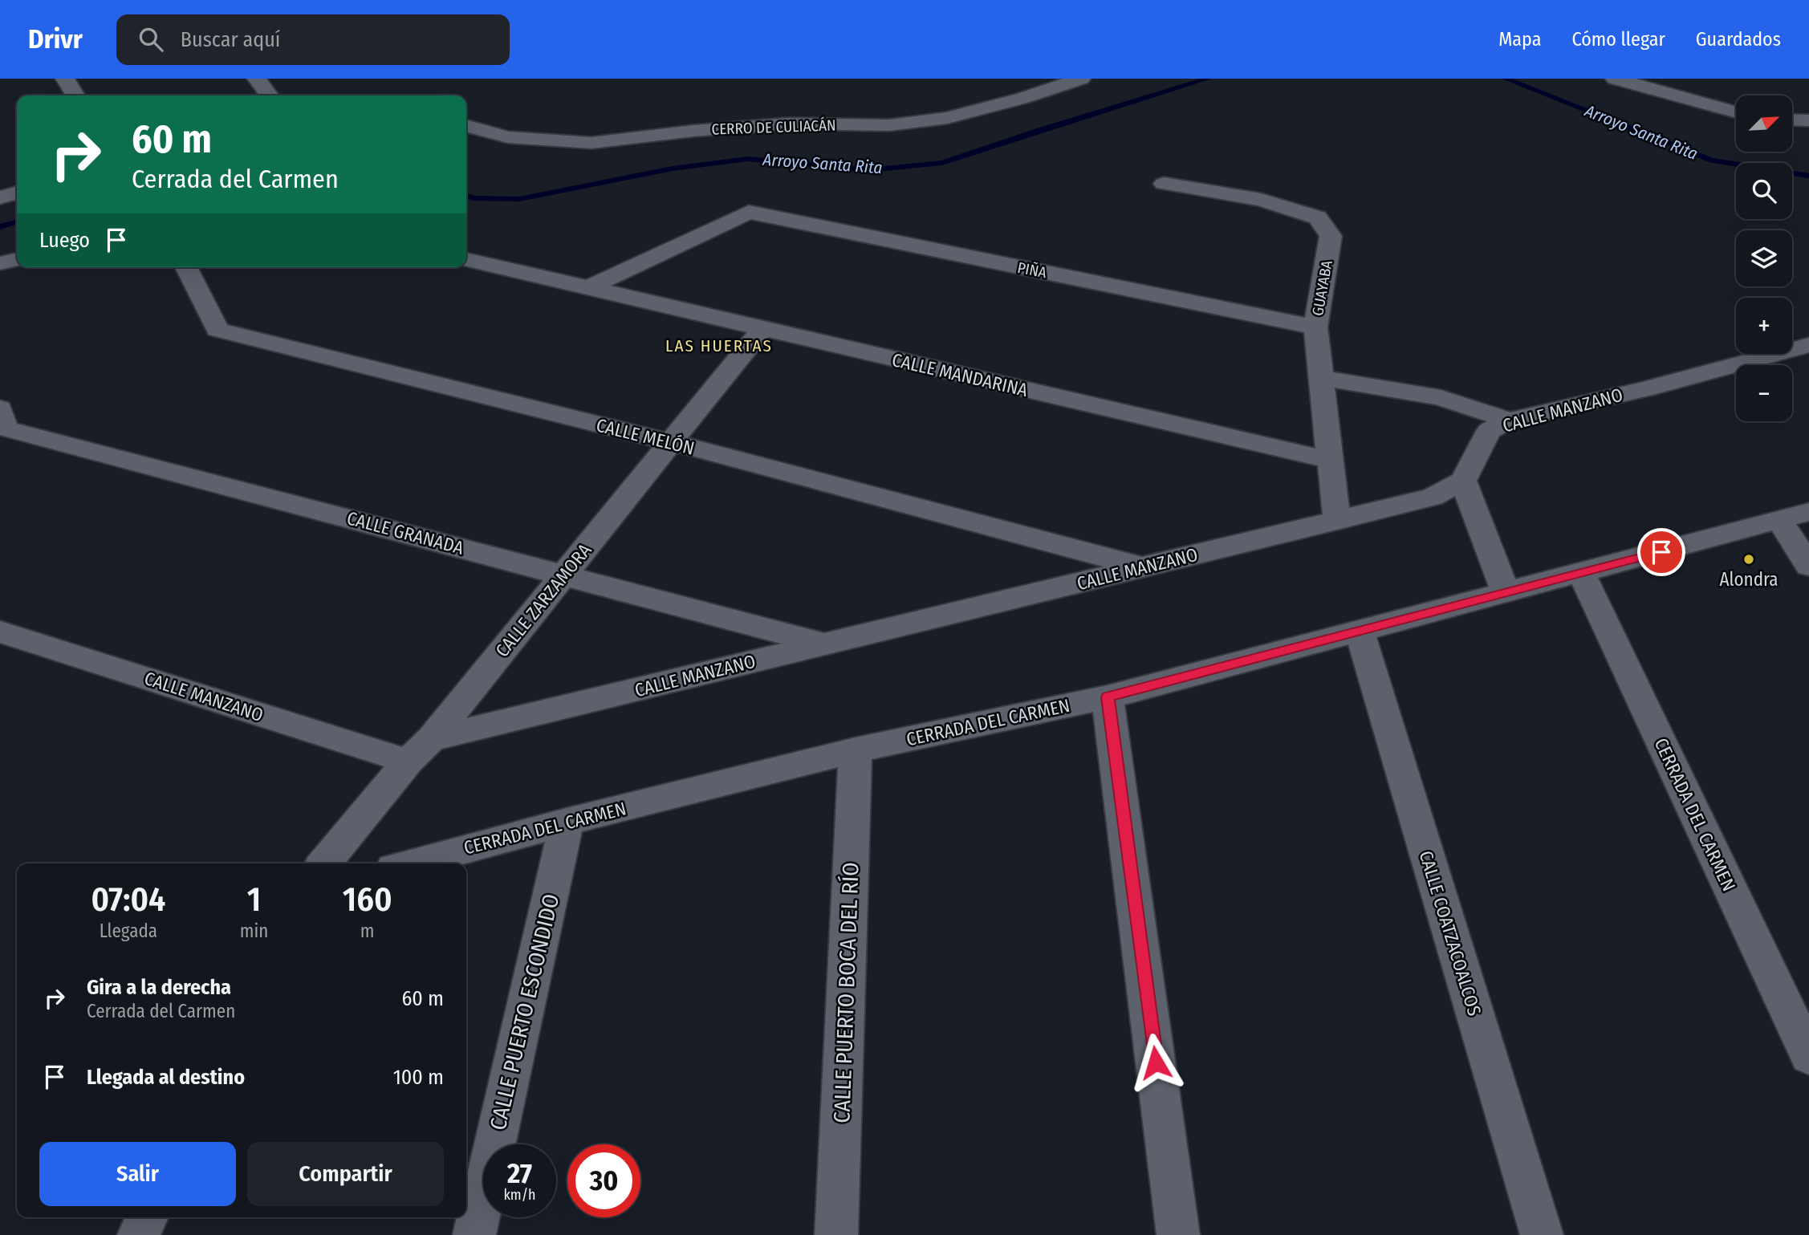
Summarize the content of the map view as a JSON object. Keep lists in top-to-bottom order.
{
  "streets": {
    "street": [
      "CERRO DE CULIACÁN",
      "PIÑA",
      "GUAYABA",
      "CALLE MANDARINA",
      "CALLE MANZANO",
      "CALLE MELÓN",
      "CALLE GRANADA",
      "CALLE ZARZAMORA",
      "CERRADA DEL CARMEN",
      "CALLE COATZACOALCOS",
      "CALLE PUERTO BOCA DEL RÍO",
      "CALLE PUERTO ESCONDIDO"
    ]
  },
  "crossings": [
    ["PIÑA", "GUAYABA"],
    ["PIÑA", "CALLE MANDARINA"],
    ["GUAYABA", "CALLE MANDARINA"],
    ["GUAYABA", "CALLE MANZANO"],
    ["CALLE MANDARINA", "CALLE ZARZAMORA"],
    ["CALLE MANZANO", "CALLE MELÓN"],
    ["CALLE MANZANO", "CALLE GRANADA"],
    ["CALLE MANZANO", "CALLE ZARZAMORA"],
    ["CALLE MELÓN", "CALLE ZARZAMORA"],
    ["CALLE GRANADA", "CALLE ZARZAMORA"],
    ["CERRADA DEL CARMEN", "CALLE COATZACOALCOS"],
    ["CERRADA DEL CARMEN", "CALLE PUERTO BOCA DEL RÍO"],
    ["CERRADA DEL CARMEN", "CALLE PUERTO ESCONDIDO"]
  ],
  "districts": ["LAS HUERTAS"],
  "water": ["Arroyo Santa Rita"],
  "places": ["Alondra"],
  "north": "top right",
  "page": {
    "header": "Drivr",
    "search": "Buscar aquí",
    "nav": ["Mapa", "Cómo llegar", "Guardados"],
    "map_buttons": ["+", "−"],
    "turn": ["60 m", "Cerrada del Carmen"],
    "then": "Luego",
    "eta": [
      "07:04",
      "Llegada",
      "1",
      "min",
      "160",
      "m"
    ],
    "list": [
      {
        "name": "Gira a la derecha",
        "note": "Cerrada del Carmen",
        "value": "60 m"
      },
      {
        "name": "Llegada al destino",
        "value": "100 m"
      }
    ],
    "buttons": ["Salir", "Compartir"],
    "speed": "27 km/h",
    "limit": "30"
  }
}
